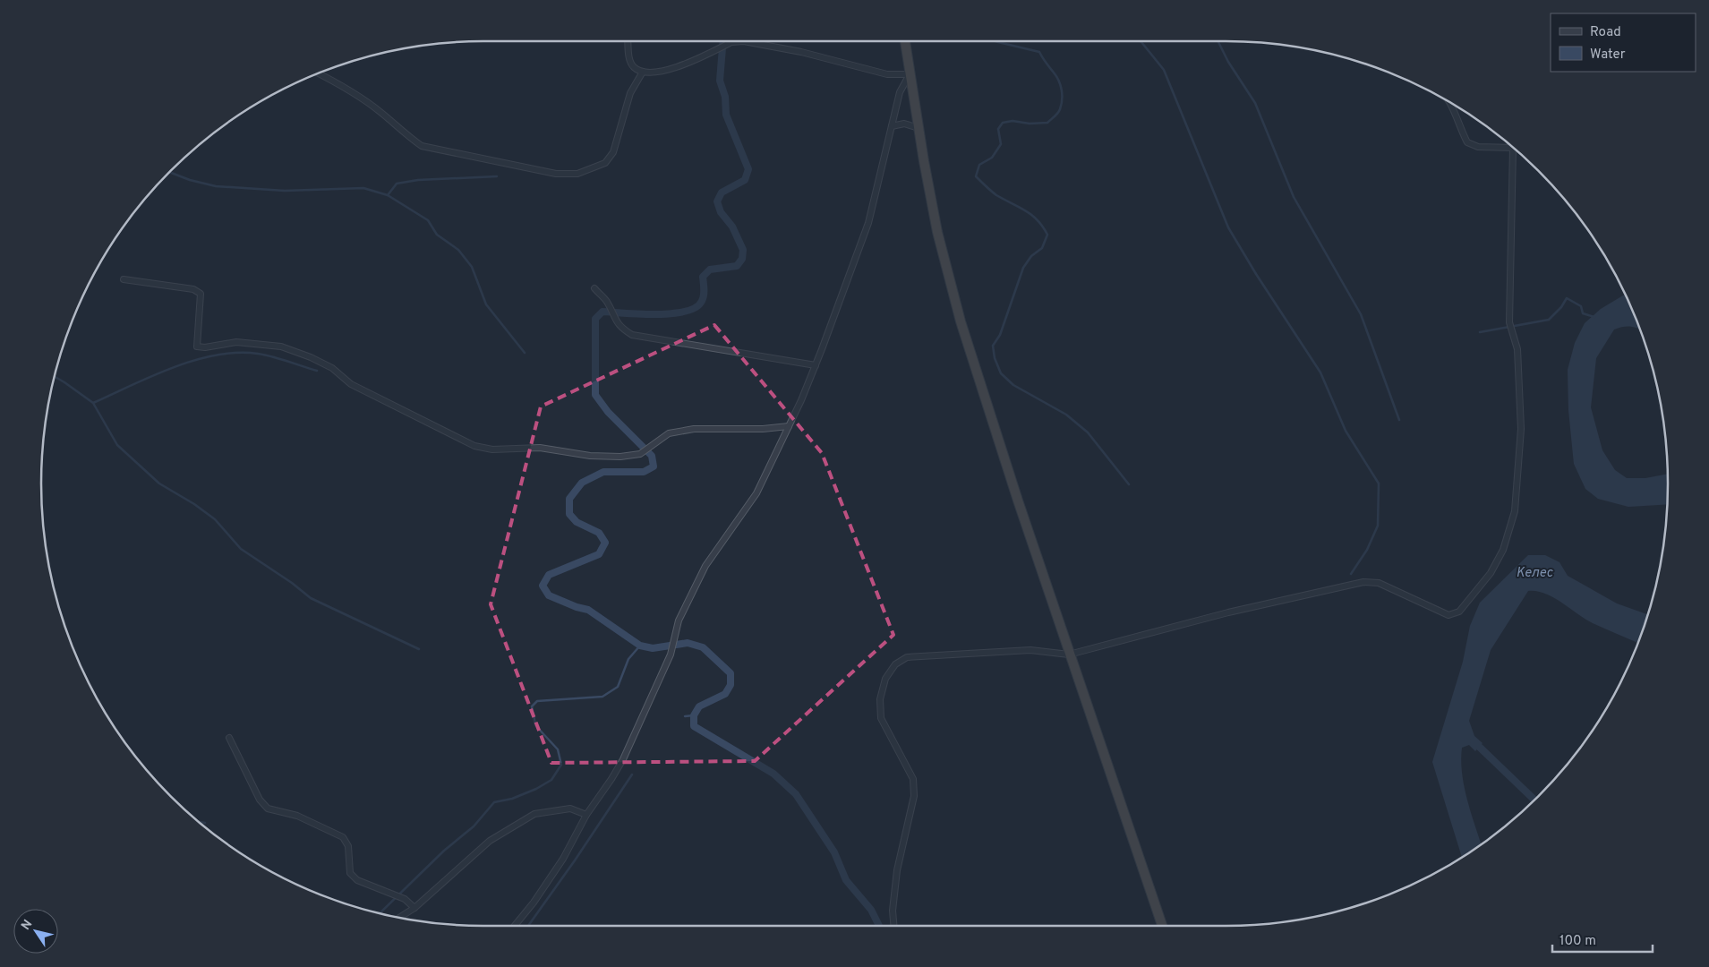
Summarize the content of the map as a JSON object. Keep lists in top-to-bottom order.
{
  "water": ["Келес"],
  "legend": ["Road", "Water"],
  "scale_bar": "100 m",
  "north": "top left"
}
